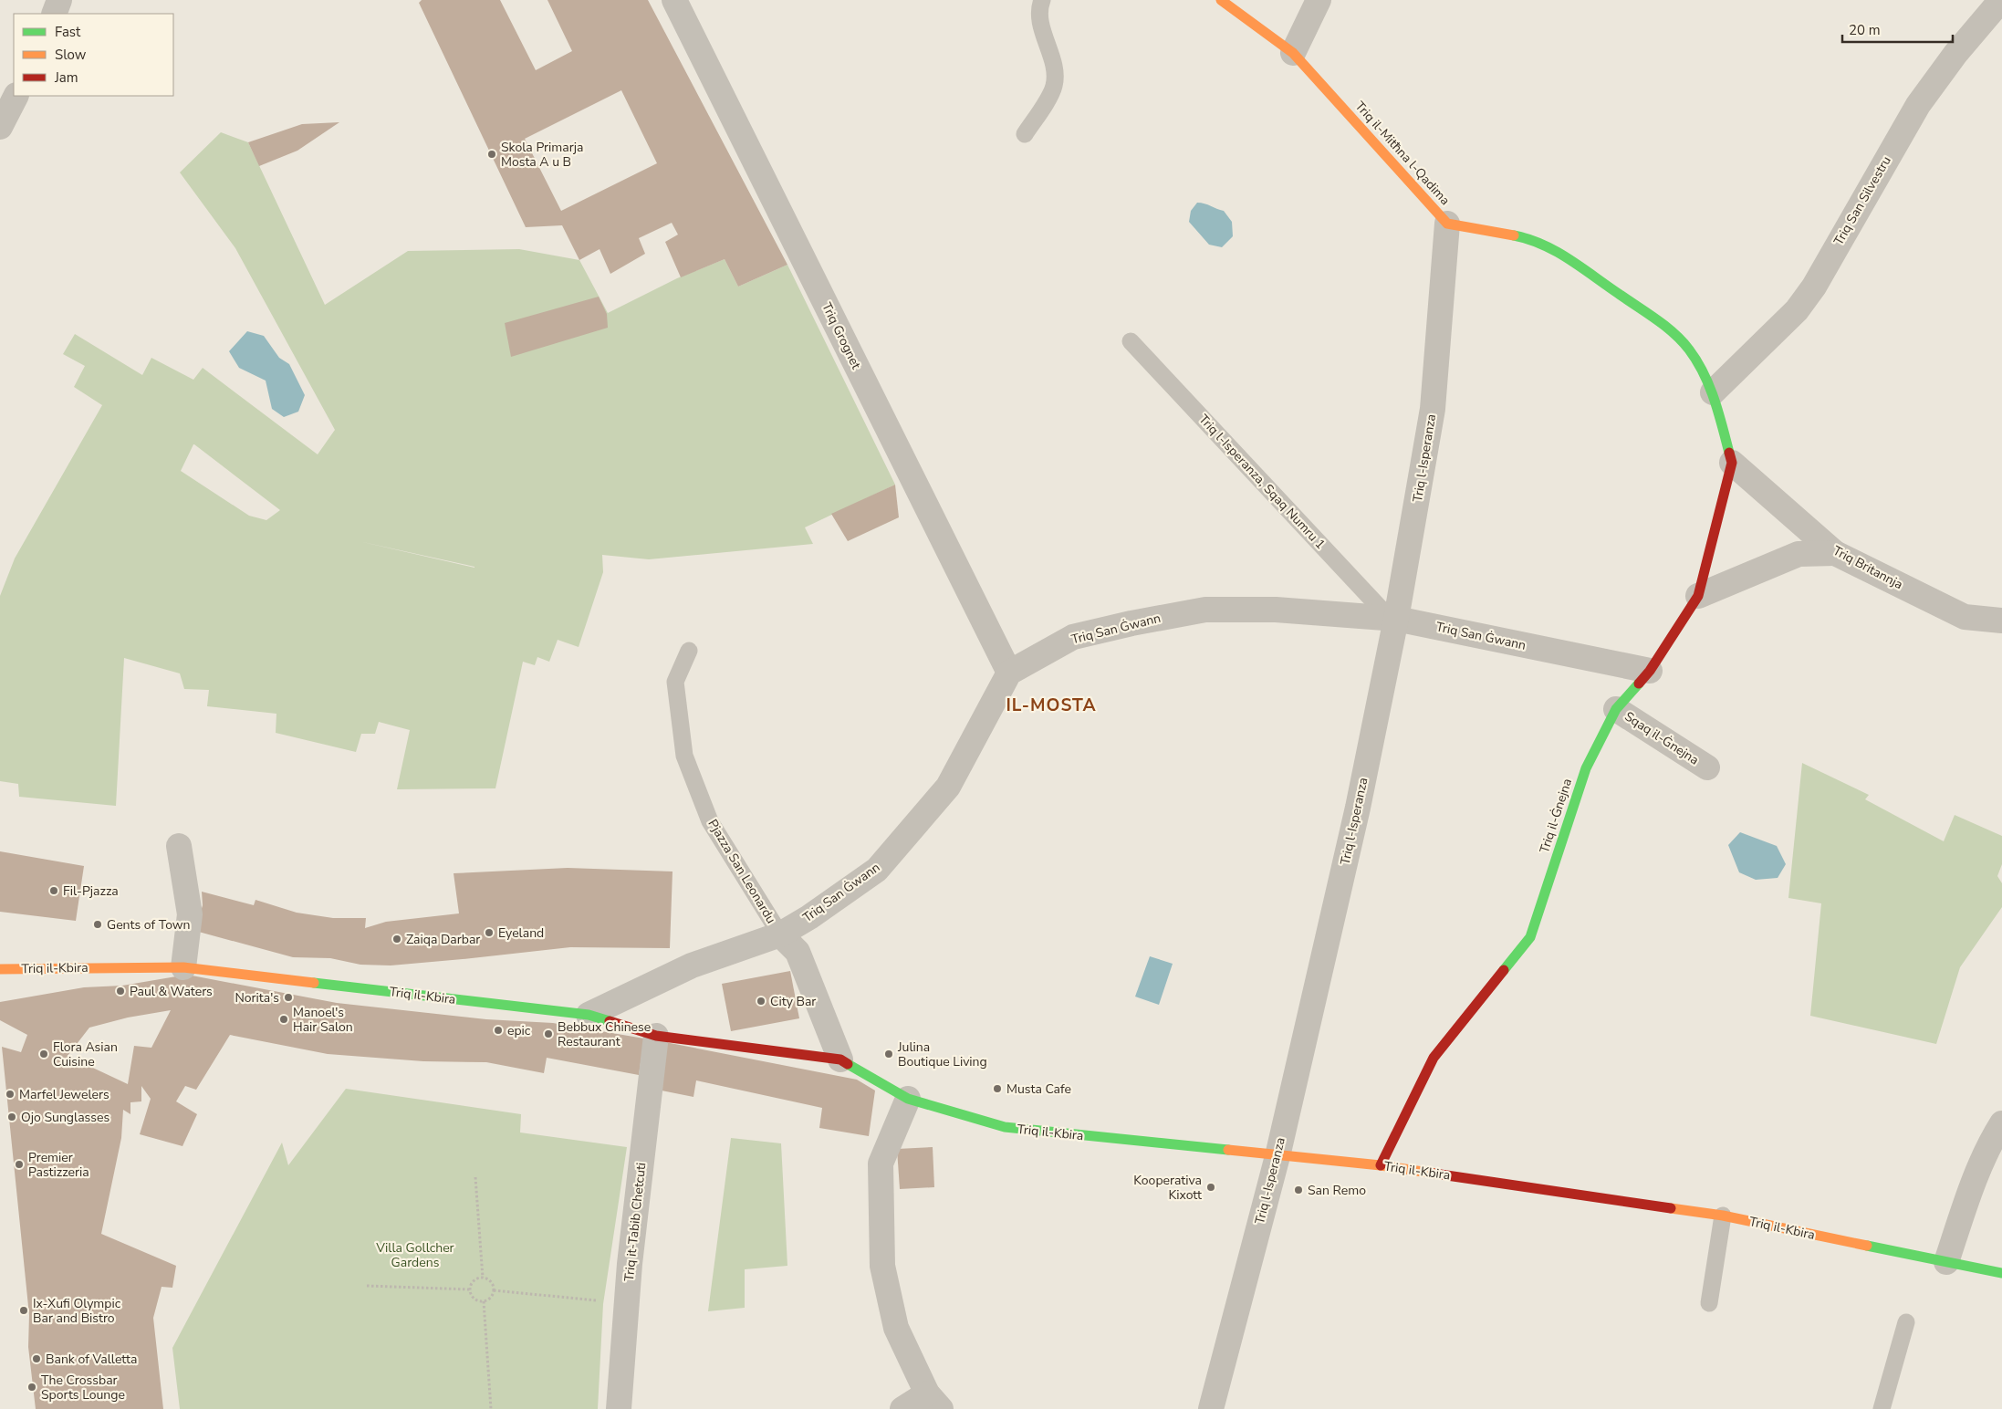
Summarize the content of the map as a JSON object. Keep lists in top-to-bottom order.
{
  "streets": {
    "main road": ["Triq il-Mitħna l-Qadima", "Triq il-Ġnejna", "Triq il-Kbira"],
    "street": [
      "Triq San Silvestru",
      "Triq Grognet",
      "Triq l-Isperanza",
      "Triq Britannja",
      "Triq San Ġwann",
      "Sqaq il-Ġnejna",
      "Triq it-Tabib Chetcuti"
    ],
    "lane": ["Triq l-Isperanza, Sqaq Numru 1", "Pjazza San Leonardu"]
  },
  "crossings": [
    ["Triq il-Mitħna l-Qadima", "Triq San Silvestru"],
    ["Triq il-Mitħna l-Qadima", "Triq l-Isperanza"],
    ["Triq il-Mitħna l-Qadima", "Triq Britannja"],
    ["Triq il-Mitħna l-Qadima", "Triq il-Ġnejna"],
    ["Triq Grognet", "Triq San Ġwann"],
    ["Triq l-Isperanza", "Triq l-Isperanza, Sqaq Numru 1"],
    ["Triq l-Isperanza", "Triq San Ġwann"],
    ["Triq l-Isperanza", "Triq il-Kbira"],
    ["Triq l-Isperanza, Sqaq Numru 1", "Triq San Ġwann"],
    ["Triq Britannja", "Triq il-Ġnejna"],
    ["Triq San Ġwann", "Triq il-Ġnejna"],
    ["Triq San Ġwann", "Pjazza San Leonardu"],
    ["Triq San Ġwann", "Triq il-Kbira"],
    ["Sqaq il-Ġnejna", "Triq il-Ġnejna"],
    ["Triq il-Ġnejna", "Triq il-Kbira"],
    ["Triq il-Kbira", "Triq it-Tabib Chetcuti"]
  ],
  "districts": ["IL-MOSTA"],
  "parks": ["Villa Gollcher Gardens"],
  "places": [
    "Skola Primarja Mosta A u B",
    "Fil-Pjazza",
    "Gents of Town",
    "Eyeland",
    "Zaiqa Darbar",
    "Paul & Waters",
    "Norita's",
    "City Bar",
    "Manoel's Hair Salon",
    "epic",
    "Bebbux Chinese Restaurant",
    "Flora Asian Cuisine",
    "Julina Boutique Living",
    "Musta Cafe",
    "Marfel Jewelers",
    "Ojo Sunglasses",
    "Premier Pastizzeria",
    "Kooperativa Kixott",
    "San Remo",
    "Ix-Xufi Olympic Bar and Bistro",
    "Bank of Valletta",
    "The Crossbar Sports Lounge"
  ],
  "legend": ["Fast", "Slow", "Jam"],
  "scale_bar": "20 m"
}
